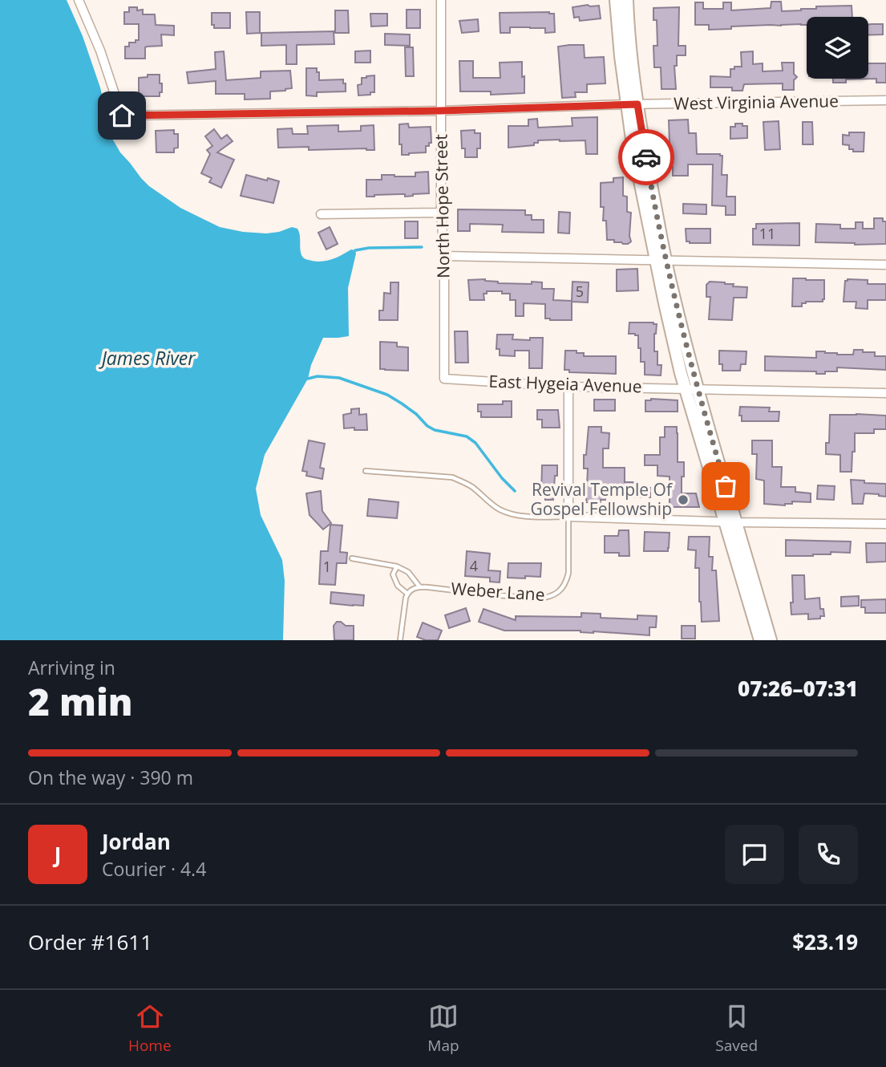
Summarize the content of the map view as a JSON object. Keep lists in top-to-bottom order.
{
  "streets": {
    "street": ["West Virginia Avenue", "North Hope Street", "East Hygeia Avenue"],
    "lane": ["Weber Lane"]
  },
  "crossings": [
    ["West Virginia Avenue", "North Hope Street"],
    ["North Hope Street", "East Hygeia Avenue"]
  ],
  "water": ["James River"],
  "places": ["Revival Temple Of Gospel Fellowship"],
  "house_numbers": [
    "11",
    "5",
    "4",
    "1"
  ],
  "page": {
    "heading": ["2 min", "Arriving in", "07:26–07:31"],
    "panel": [
      "Jordan",
      "Courier · 4.4",
      "Order #1611",
      "$23.19"
    ],
    "bar": "On the way · 390 m",
    "round": "J",
    "tabs": ["Home", "Map", "Saved"]
  }
}
